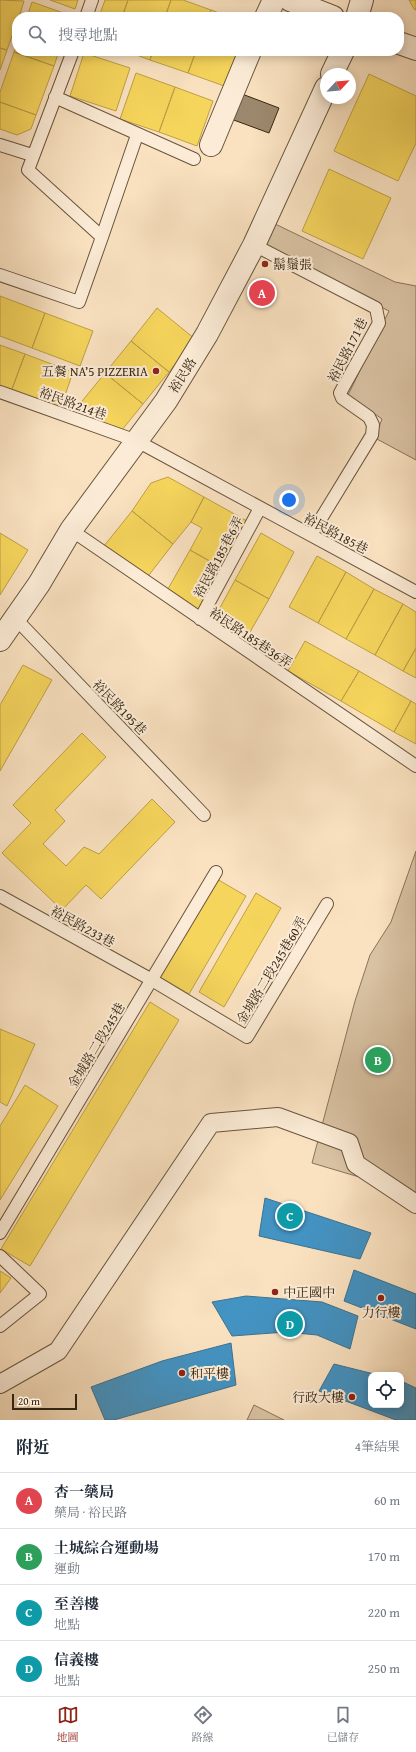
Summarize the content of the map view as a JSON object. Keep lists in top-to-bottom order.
{
  "streets": {
    "street": ["裕民路"],
    "lane": [
      "裕民路171巷",
      "裕民路214巷",
      "裕民路185巷",
      "裕民路185巷6弄",
      "裕民路185巷36弄",
      "裕民路195巷",
      "裕民路233巷",
      "金城路二段245巷60弄",
      "金城路二段245巷"
    ]
  },
  "crossings": [
    ["裕民路171巷", "裕民路"],
    ["裕民路171巷", "裕民路185巷"],
    ["裕民路", "裕民路214巷"],
    ["裕民路", "裕民路185巷"],
    ["裕民路", "裕民路185巷36弄"],
    ["裕民路", "裕民路195巷"],
    ["裕民路214巷", "裕民路185巷"],
    ["裕民路185巷", "裕民路185巷6弄"],
    ["裕民路185巷6弄", "裕民路185巷36弄"],
    ["裕民路233巷", "金城路二段245巷60弄"],
    ["裕民路233巷", "金城路二段245巷"],
    ["金城路二段245巷60弄", "金城路二段245巷"]
  ],
  "places": [
    "鬍鬚張",
    "五餐 NA’5 PIZZERIA",
    "中正國中",
    "力行樓",
    "和平樓",
    "行政大樓"
  ],
  "scale_bar": "20 m",
  "north": "top right",
  "page": {
    "search": "搜尋地點",
    "pins": [
      "A",
      "B",
      "C",
      "D"
    ],
    "scale": "20 m",
    "heading": ["附近", "4筆結果"],
    "list": [
      {
        "mark": "A",
        "name": "杏一藥局",
        "note": "藥局 · 裕民路",
        "value": "60 m"
      },
      {
        "mark": "B",
        "name": "土城綜合運動場",
        "note": "運動",
        "value": "170 m"
      },
      {
        "mark": "C",
        "name": "至善樓",
        "note": "地點",
        "value": "220 m"
      },
      {
        "mark": "D",
        "name": "信義樓",
        "note": "地點",
        "value": "250 m"
      }
    ],
    "nav": ["地圖", "路線", "已儲存"]
  }
}
